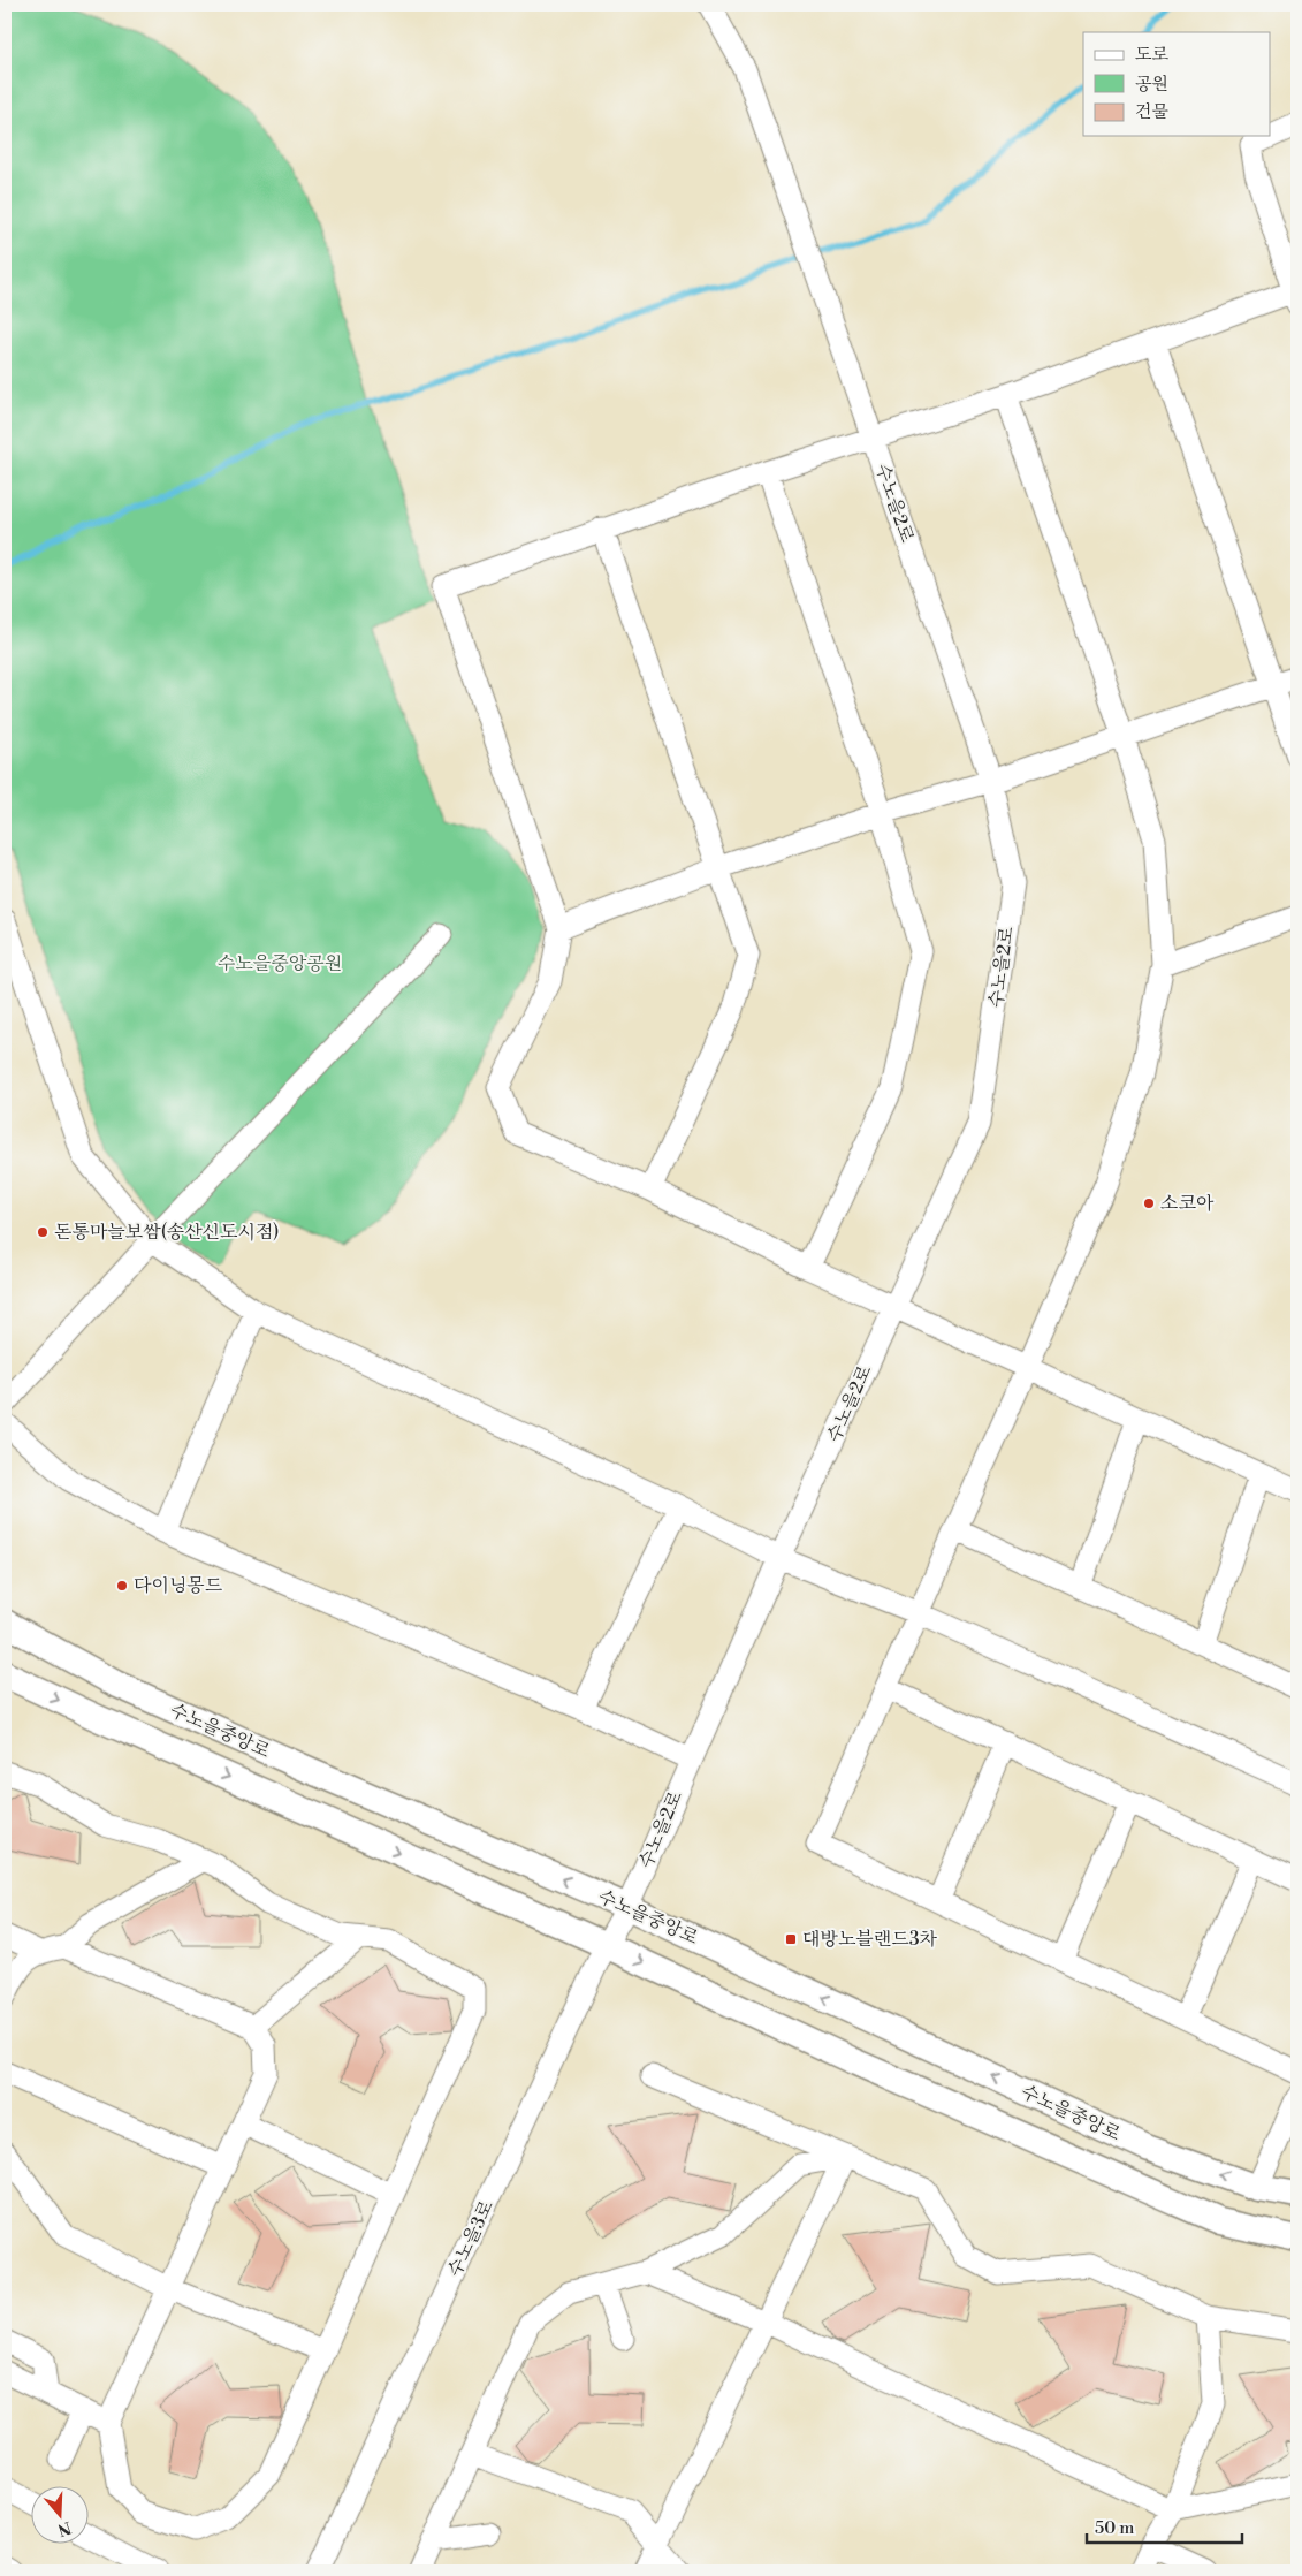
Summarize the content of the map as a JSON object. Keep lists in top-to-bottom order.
{
  "streets": {
    "main road": ["수노을중앙로"],
    "street": ["수노을2로", "수노을3로"]
  },
  "crossings": [
    ["수노을2로", "수노을중앙로"],
    ["수노을2로", "수노을3로"],
    ["수노을중앙로", "수노을3로"]
  ],
  "parks": ["수노을중앙공원"],
  "places": {
    "other": ["소코아", "돈통마늘보쌈(송산신도시점)", "다이닝몽드"],
    "transit": ["대방노블랜드3차"]
  },
  "legend": ["도로", "공원", "건물"],
  "scale_bar": "50 m",
  "north": "bottom"
}
